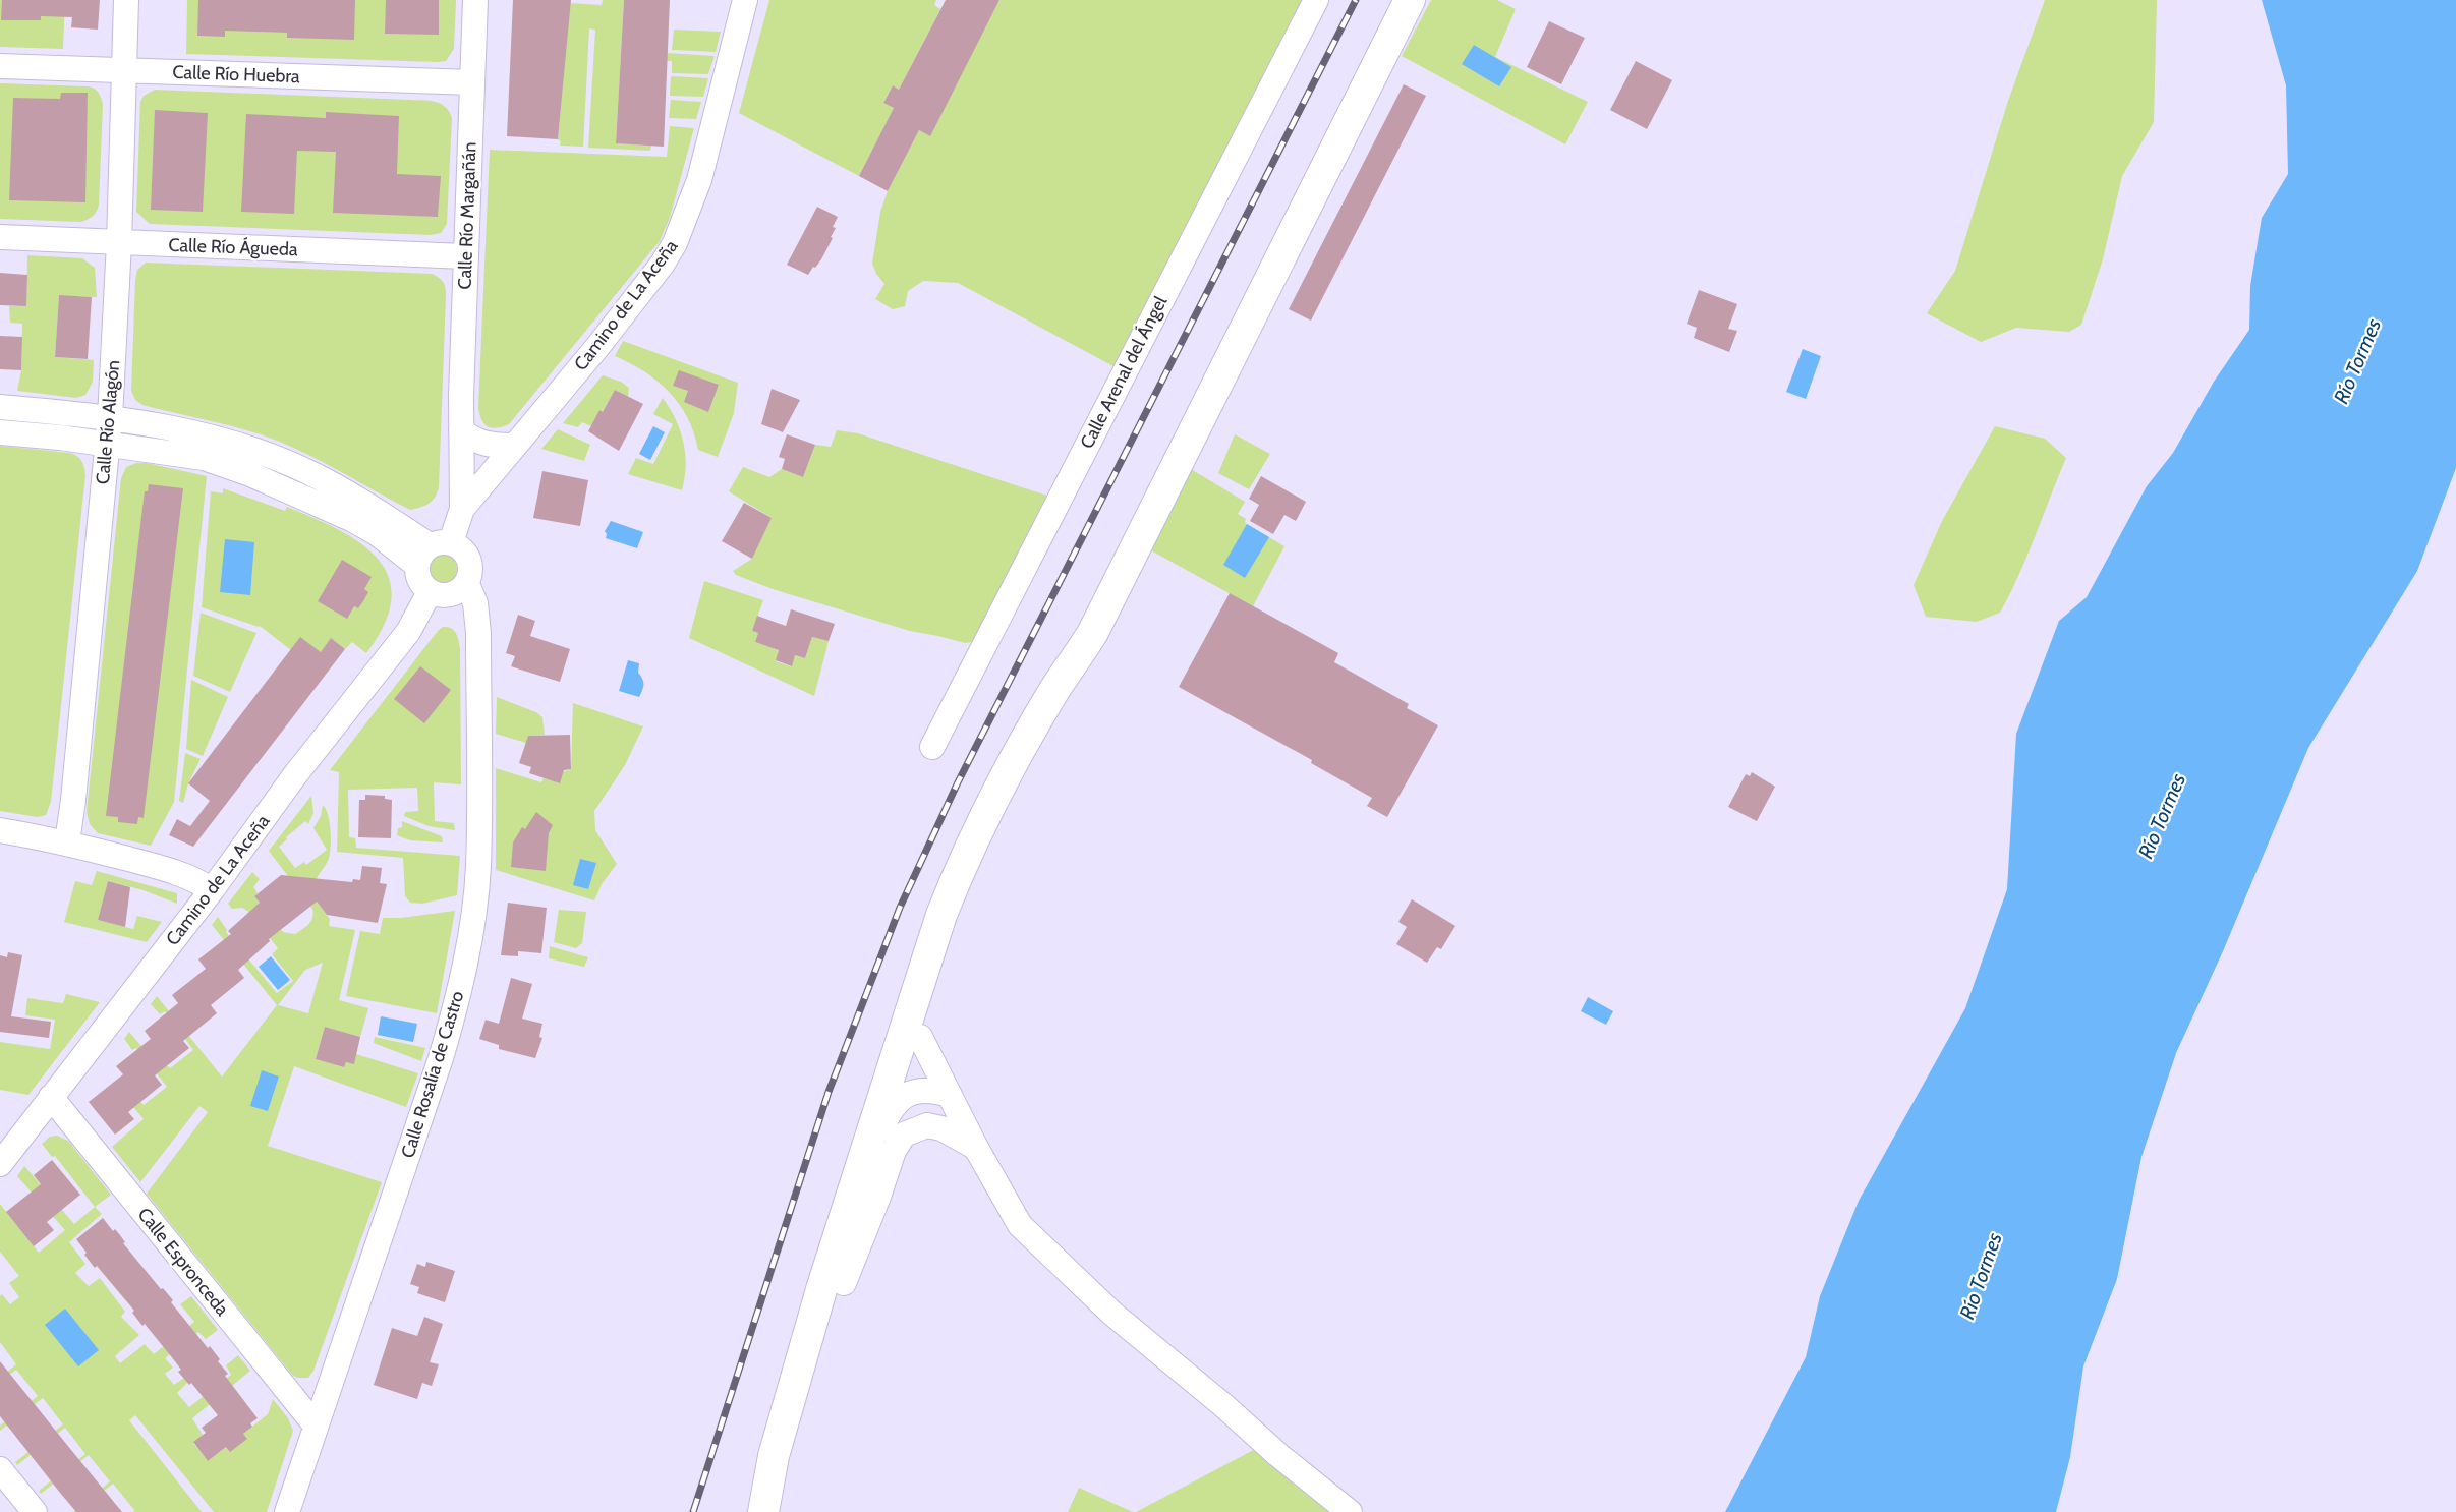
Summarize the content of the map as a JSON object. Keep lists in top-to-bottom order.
{
  "streets": {
    "street": [
      "Calle Río Huebra",
      "Calle Río Margañán",
      "Calle Río Águeda",
      "Camino de La Aceña",
      "Calle Arenal del Ángel",
      "Calle Río Alagón",
      "Calle Rosalía de Castro",
      "Calle Espronceda"
    ]
  },
  "crossings": [
    ["Calle Río Huebra", "Calle Río Margañán"],
    ["Calle Río Huebra", "Calle Río Alagón"],
    ["Calle Río Margañán", "Calle Río Águeda"],
    ["Calle Río Margañán", "Camino de La Aceña"],
    ["Calle Río Águeda", "Calle Río Alagón"],
    ["Camino de La Aceña", "Calle Rosalía de Castro"],
    ["Camino de La Aceña", "Calle Espronceda"],
    ["Calle Rosalía de Castro", "Calle Espronceda"]
  ],
  "water": ["Río Tormes"]
}
